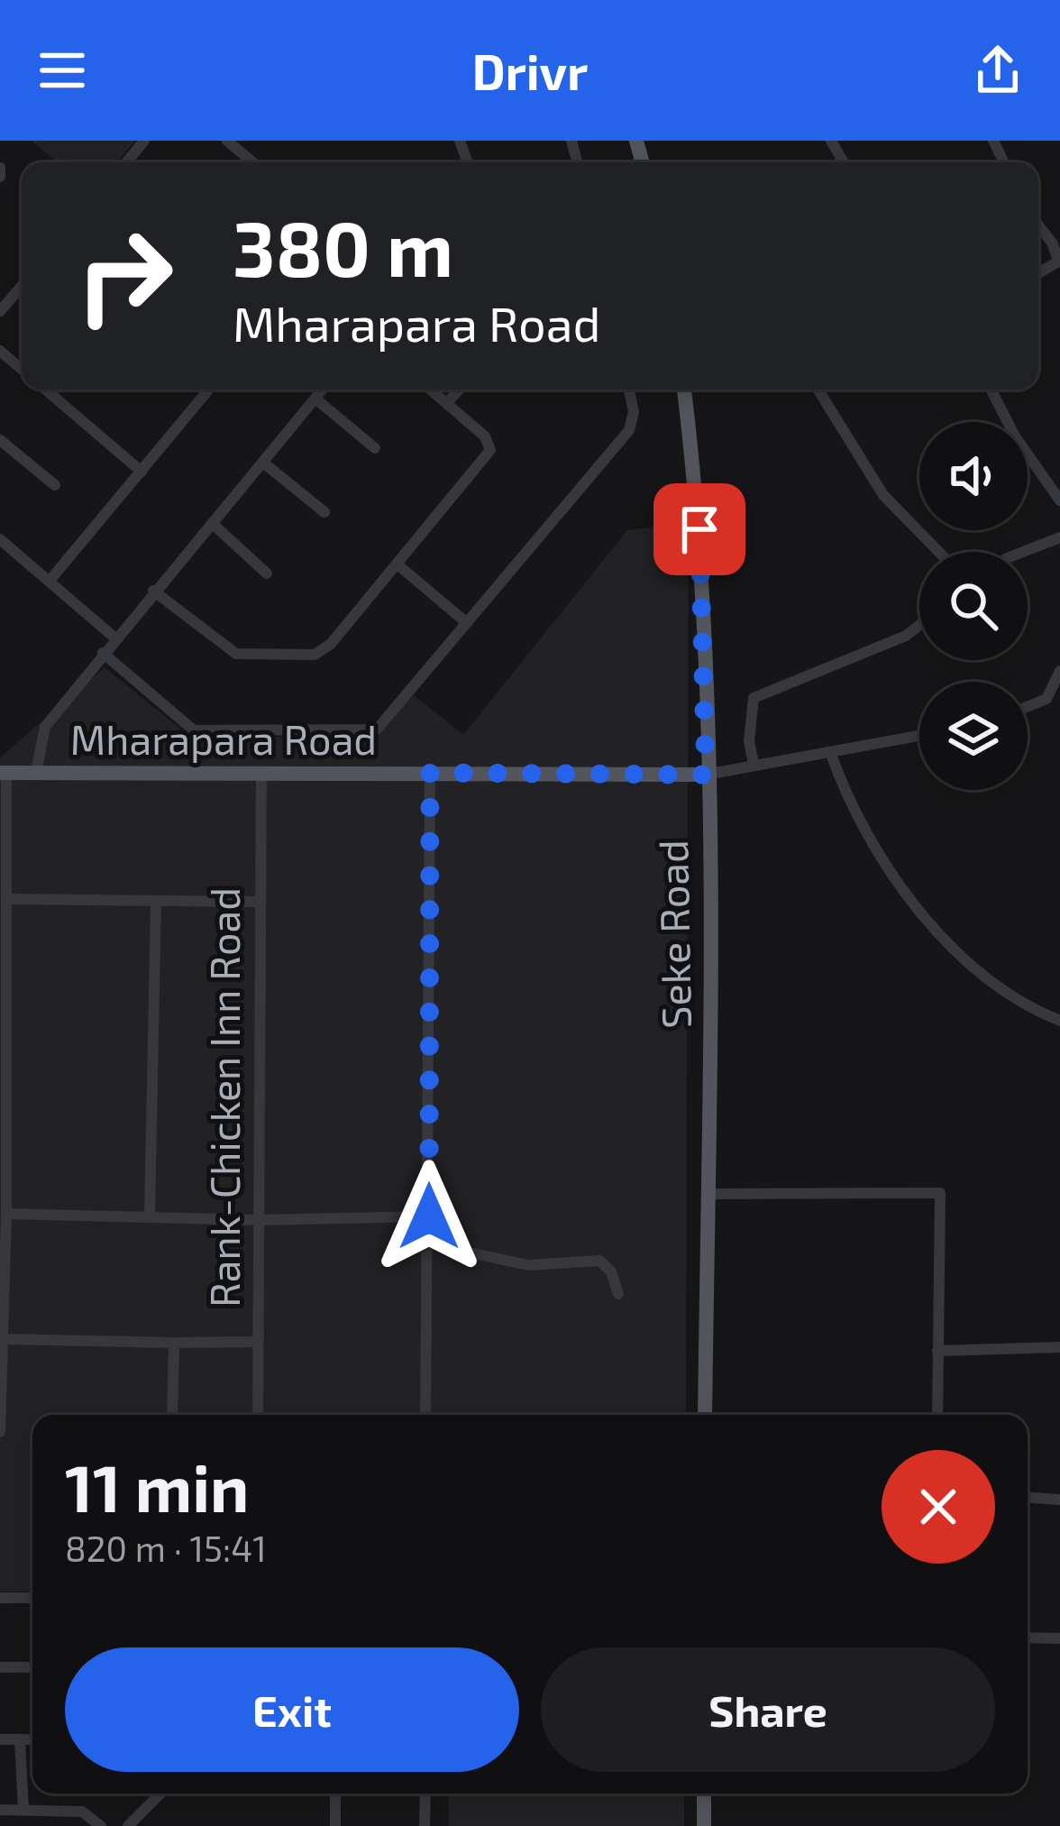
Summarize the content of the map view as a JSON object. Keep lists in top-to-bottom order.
{
  "streets": {
    "main road": ["Mharapara Road", "Seke Road"],
    "street": ["Rank-Chicken Inn Road"]
  },
  "crossings": [
    ["Mharapara Road", "Seke Road"],
    ["Mharapara Road", "Rank-Chicken Inn Road"]
  ],
  "page": {
    "header": "Drivr",
    "turn": ["380 m", "Mharapara Road"],
    "heading": ["11 min", "820 m · 15:41"],
    "buttons": ["Exit", "Share"]
  }
}
